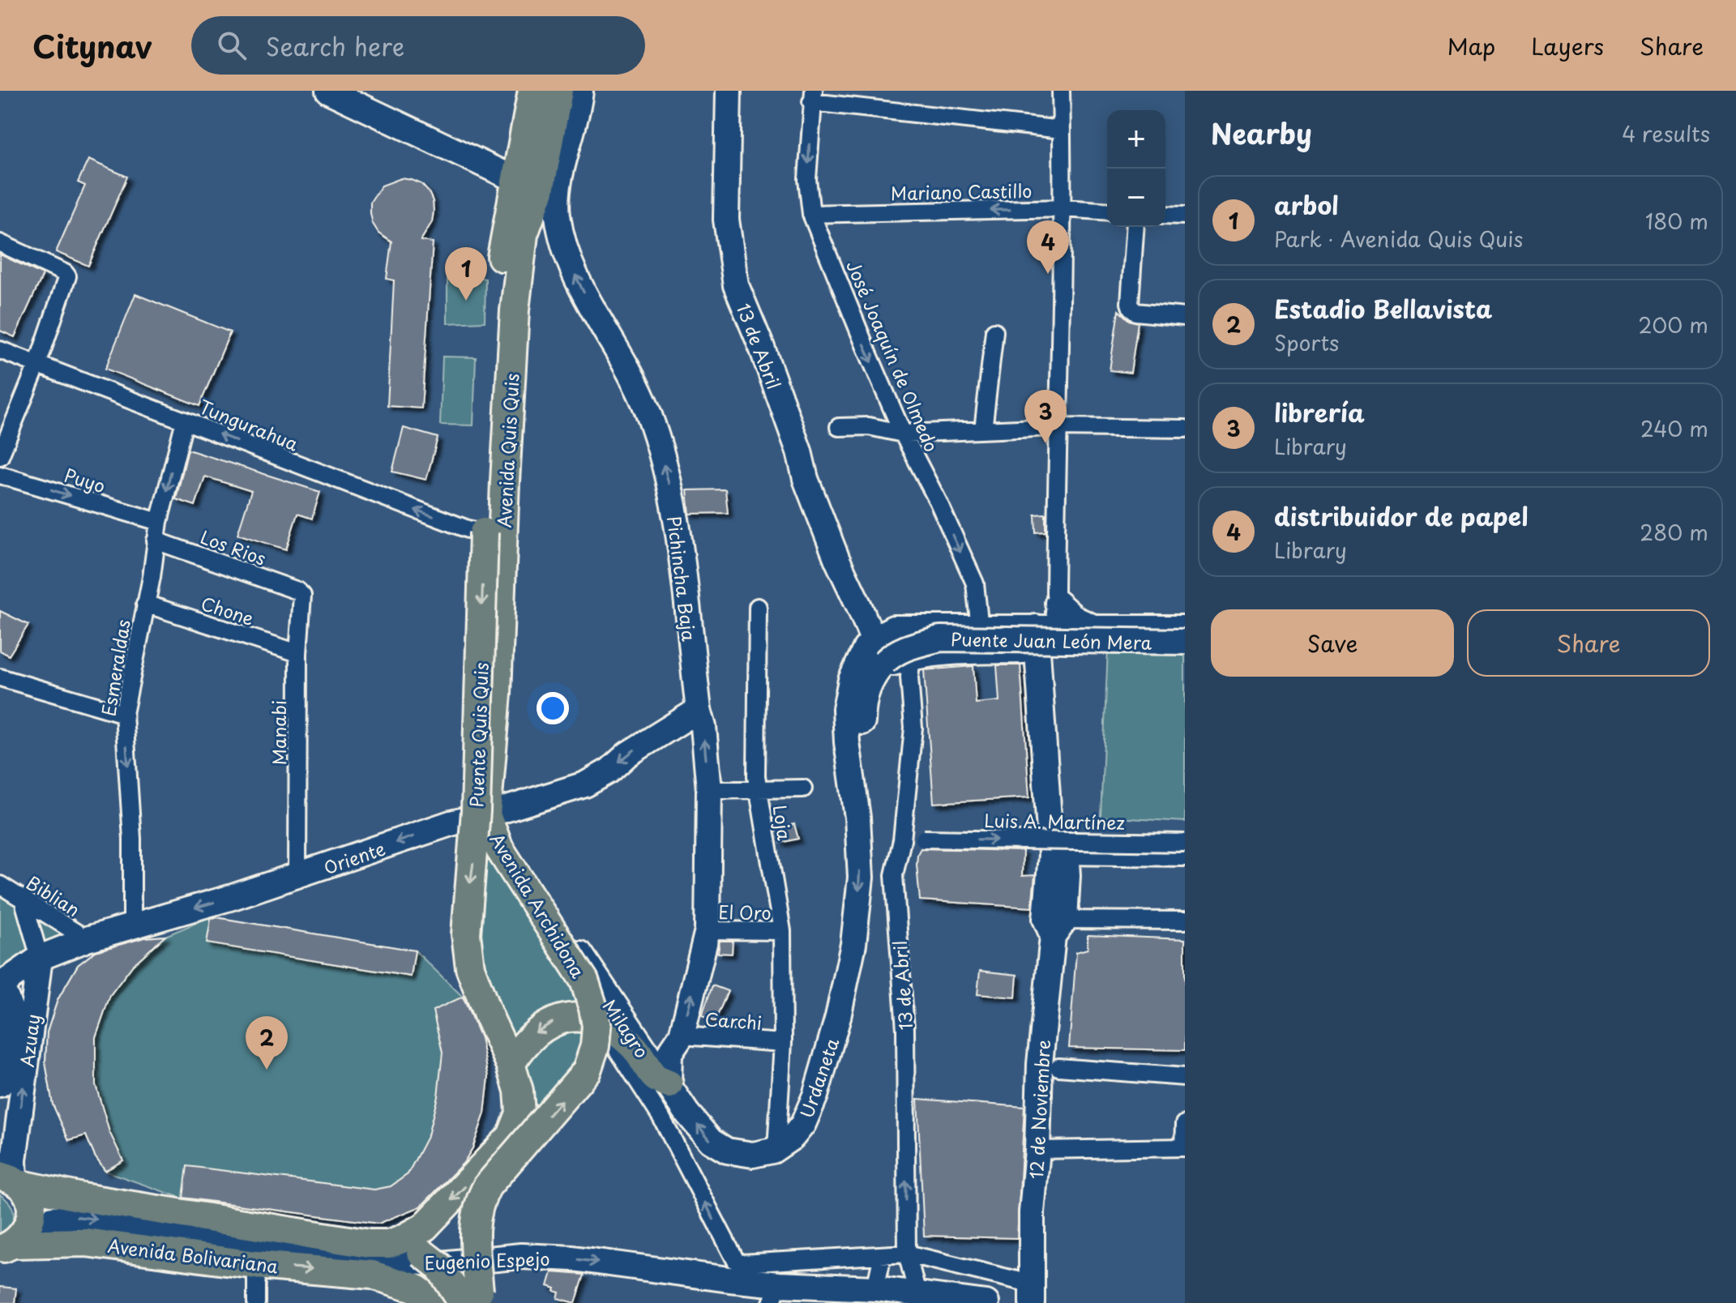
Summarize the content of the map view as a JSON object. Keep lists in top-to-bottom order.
{
  "streets": {
    "main road": [
      "Avenida Quis Quis",
      "Puente Quis Quis",
      "Avenida Archidona",
      "Avenida Bolivariana"
    ],
    "street": [
      "Mariano Castillo",
      "13 de Abril",
      "José Joaquín de Olmedo",
      "Tungurahua",
      "Puyo",
      "Los Rios",
      "Pichincha Baja",
      "Chone",
      "Puente Juan León Mera",
      "Esmeraldas",
      "Manabi",
      "Luis A. Martínez",
      "Loja",
      "Oriente",
      "Biblian",
      "El Oro",
      "Carchi",
      "Milagro",
      "Azuay",
      "Urdaneta",
      "12 de Noviembre",
      "Eugenio Espejo"
    ]
  },
  "crossings": [
    ["Mariano Castillo", "José Joaquín de Olmedo"],
    ["13 de Abril", "Puente Juan León Mera"],
    ["13 de Abril", "Luis A. Martínez"],
    ["13 de Abril", "Urdaneta"],
    ["13 de Abril", "Eugenio Espejo"],
    ["Tungurahua", "Avenida Quis Quis"],
    ["Tungurahua", "Esmeraldas"],
    ["Tungurahua", "Puente Quis Quis"],
    ["Avenida Quis Quis", "Puente Quis Quis"],
    ["Avenida Quis Quis", "Oriente"],
    ["Avenida Quis Quis", "Avenida Archidona"],
    ["Avenida Quis Quis", "Milagro"],
    ["Puyo", "Esmeraldas"],
    ["Los Rios", "Esmeraldas"],
    ["Los Rios", "Manabi"],
    ["Pichincha Baja", "Oriente"],
    ["Pichincha Baja", "El Oro"],
    ["Pichincha Baja", "Carchi"],
    ["Chone", "Esmeraldas"],
    ["Chone", "Manabi"],
    ["Esmeraldas", "Oriente"],
    ["Manabi", "Oriente"],
    ["Puente Quis Quis", "Avenida Bolivariana"],
    ["Luis A. Martínez", "12 de Noviembre"],
    ["Loja", "El Oro"],
    ["Loja", "Carchi"],
    ["Loja", "Urdaneta"],
    ["Oriente", "Biblian"],
    ["Oriente", "Avenida Archidona"],
    ["Oriente", "Milagro"],
    ["Oriente", "Azuay"],
    ["Biblian", "Azuay"],
    ["Avenida Archidona", "Milagro"],
    ["Azuay", "Avenida Bolivariana"],
    ["Avenida Bolivariana", "Eugenio Espejo"]
  ],
  "one_way": [
    "Tungurahua",
    "Puyo",
    "Pichincha Baja",
    "Esmeraldas",
    "Puente Quis Quis",
    "Oriente",
    "Avenida Archidona",
    "Milagro",
    "Urdaneta",
    "Eugenio Espejo"
  ],
  "page": {
    "header": "Citynav",
    "search": "Search here",
    "nav": ["Map", "Layers", "Share"],
    "heading": ["Nearby", "4 results"],
    "map_buttons": ["+", "−"],
    "list": [
      {
        "mark": "1",
        "name": "arbol",
        "note": "Park · Avenida Quis Quis",
        "value": "180 m"
      },
      {
        "mark": "2",
        "name": "Estadio Bellavista",
        "note": "Sports",
        "value": "200 m"
      },
      {
        "mark": "3",
        "name": "librería",
        "note": "Library",
        "value": "240 m"
      },
      {
        "mark": "4",
        "name": "distribuidor de papel",
        "note": "Library",
        "value": "280 m"
      }
    ],
    "pins": [
      "4",
      "1",
      "3",
      "2"
    ],
    "buttons": ["Save", "Share"]
  }
}
